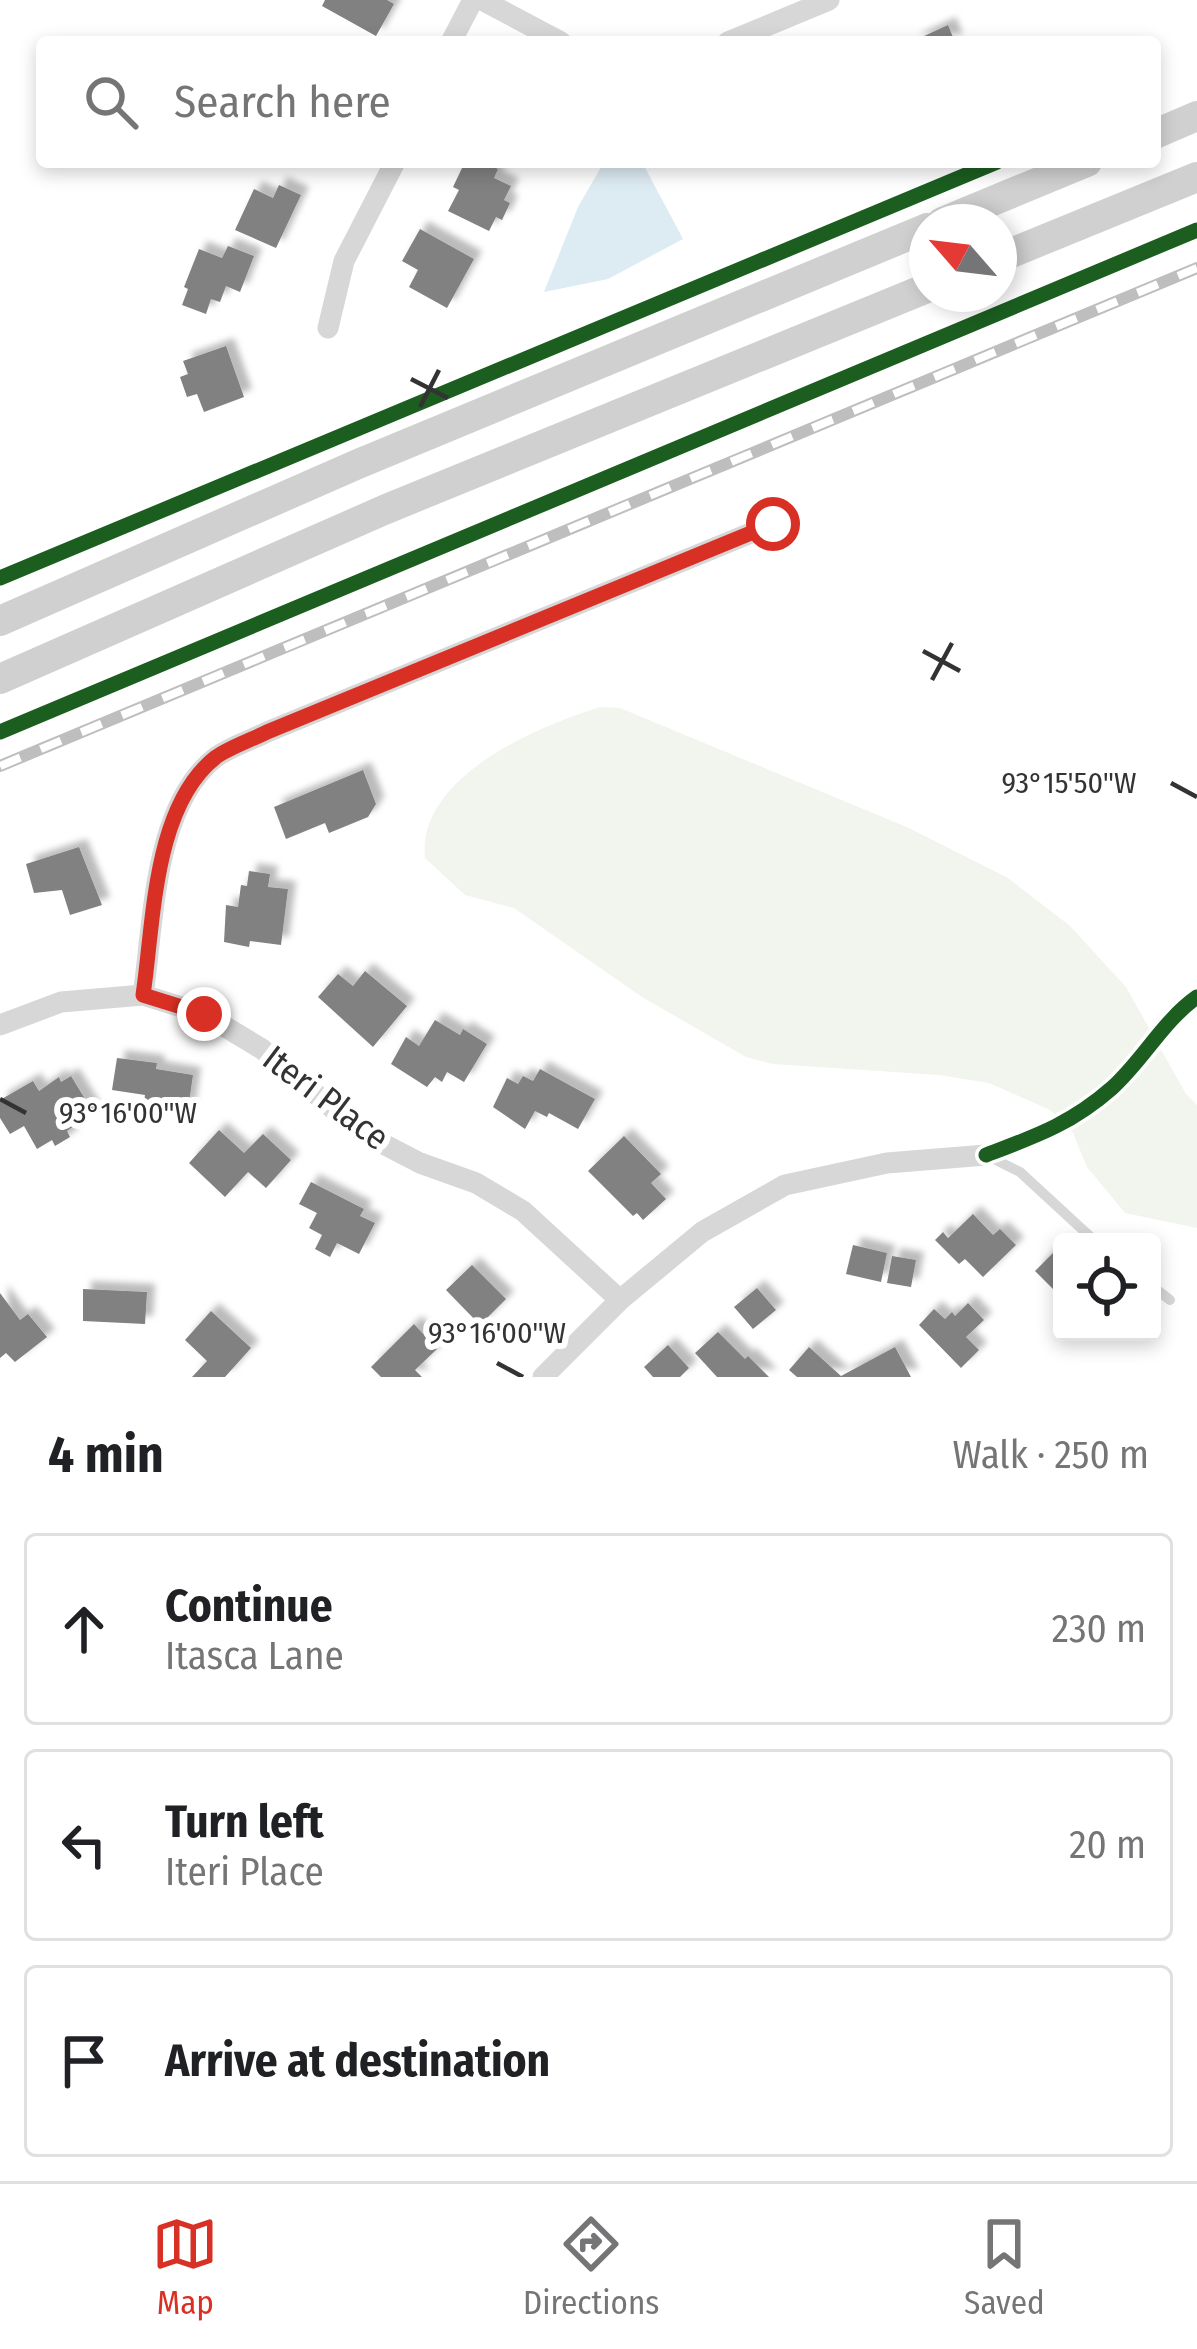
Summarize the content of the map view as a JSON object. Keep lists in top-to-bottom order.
{
  "streets": {
    "street": ["Iteri Place"]
  },
  "north": "top left",
  "page": {
    "search": "Search here",
    "heading": ["4 min", "Walk · 250 m"],
    "list": [
      ["Continue", "Itasca Lane", "230 m"],
      ["Turn left", "Iteri Place", "20 m"],
      "Arrive at destination"
    ],
    "nav": ["Map", "Directions", "Saved"]
  },
  "coordinates": ["93°15'50\"W", "93°16'00\"W"]
}
